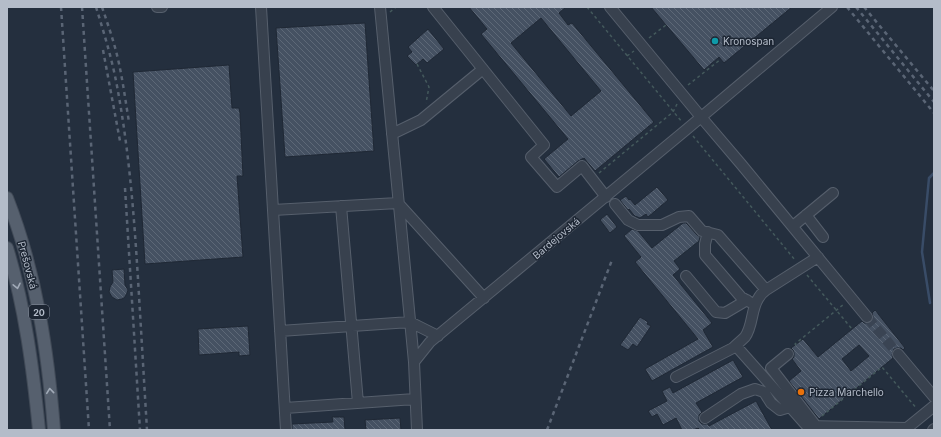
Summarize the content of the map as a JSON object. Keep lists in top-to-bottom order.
{
  "streets": {
    "main road": ["Prešovská", "20"],
    "street": ["Bardejovská"]
  },
  "places": ["Kronospan", "Pizza Marchello"]
}
